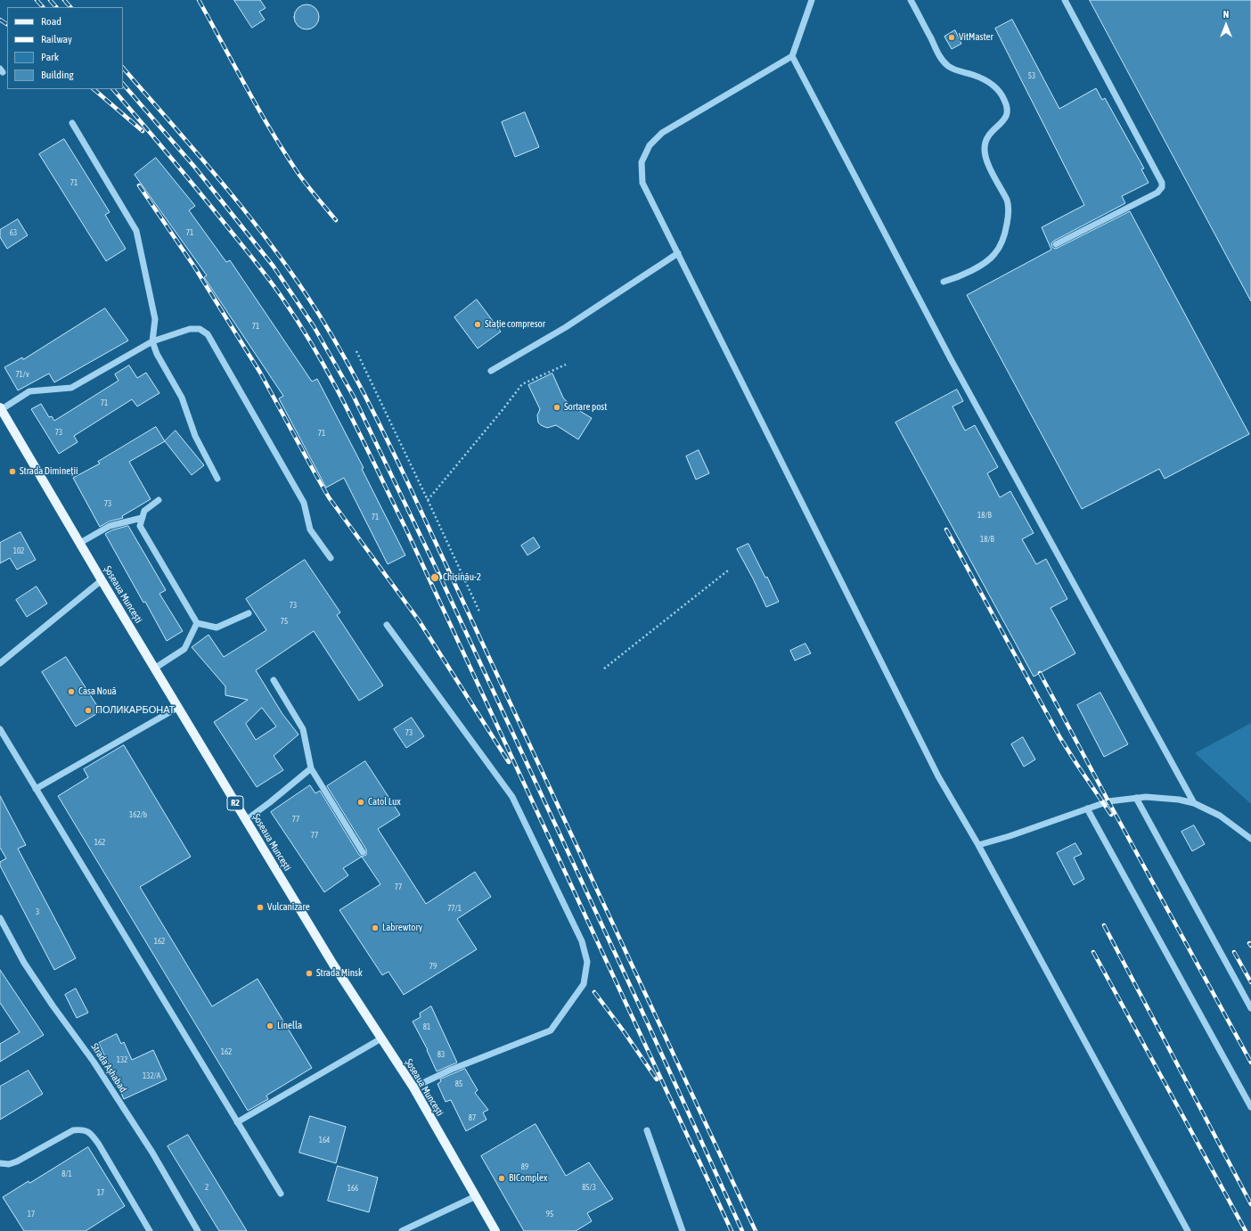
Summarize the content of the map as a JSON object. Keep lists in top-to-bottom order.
{
  "streets": {
    "main road": ["Șoseaua Muncești", "R2"],
    "street": ["Strada Așhabad"]
  },
  "places": [
    "VitMaster",
    "Stație compresor",
    "Sortare post",
    "Strada Dimineții",
    "Chișinău-2",
    "Casa Nouă",
    "ПОЛИКАРБОНАТ",
    "Catol Lux",
    "Vulcanizare",
    "Labrewtory",
    "Strada Minsk",
    "Linella",
    "BIComplex"
  ],
  "house_numbers": [
    "53",
    "71",
    "63",
    "71",
    "71",
    "71/v",
    "71",
    "73",
    "71",
    "73",
    "18/B",
    "71",
    "18/B",
    "102",
    "73",
    "75",
    "73",
    "162/b",
    "77",
    "77",
    "162",
    "77",
    "77/1",
    "3",
    "162",
    "79",
    "81",
    "162",
    "83",
    "132",
    "132/A",
    "85",
    "87",
    "164",
    "89",
    "8/1",
    "2",
    "85/3",
    "166",
    "17",
    "17",
    "95"
  ],
  "legend": [
    "Road",
    "Railway",
    "Park",
    "Building"
  ],
  "north": "top"
}
